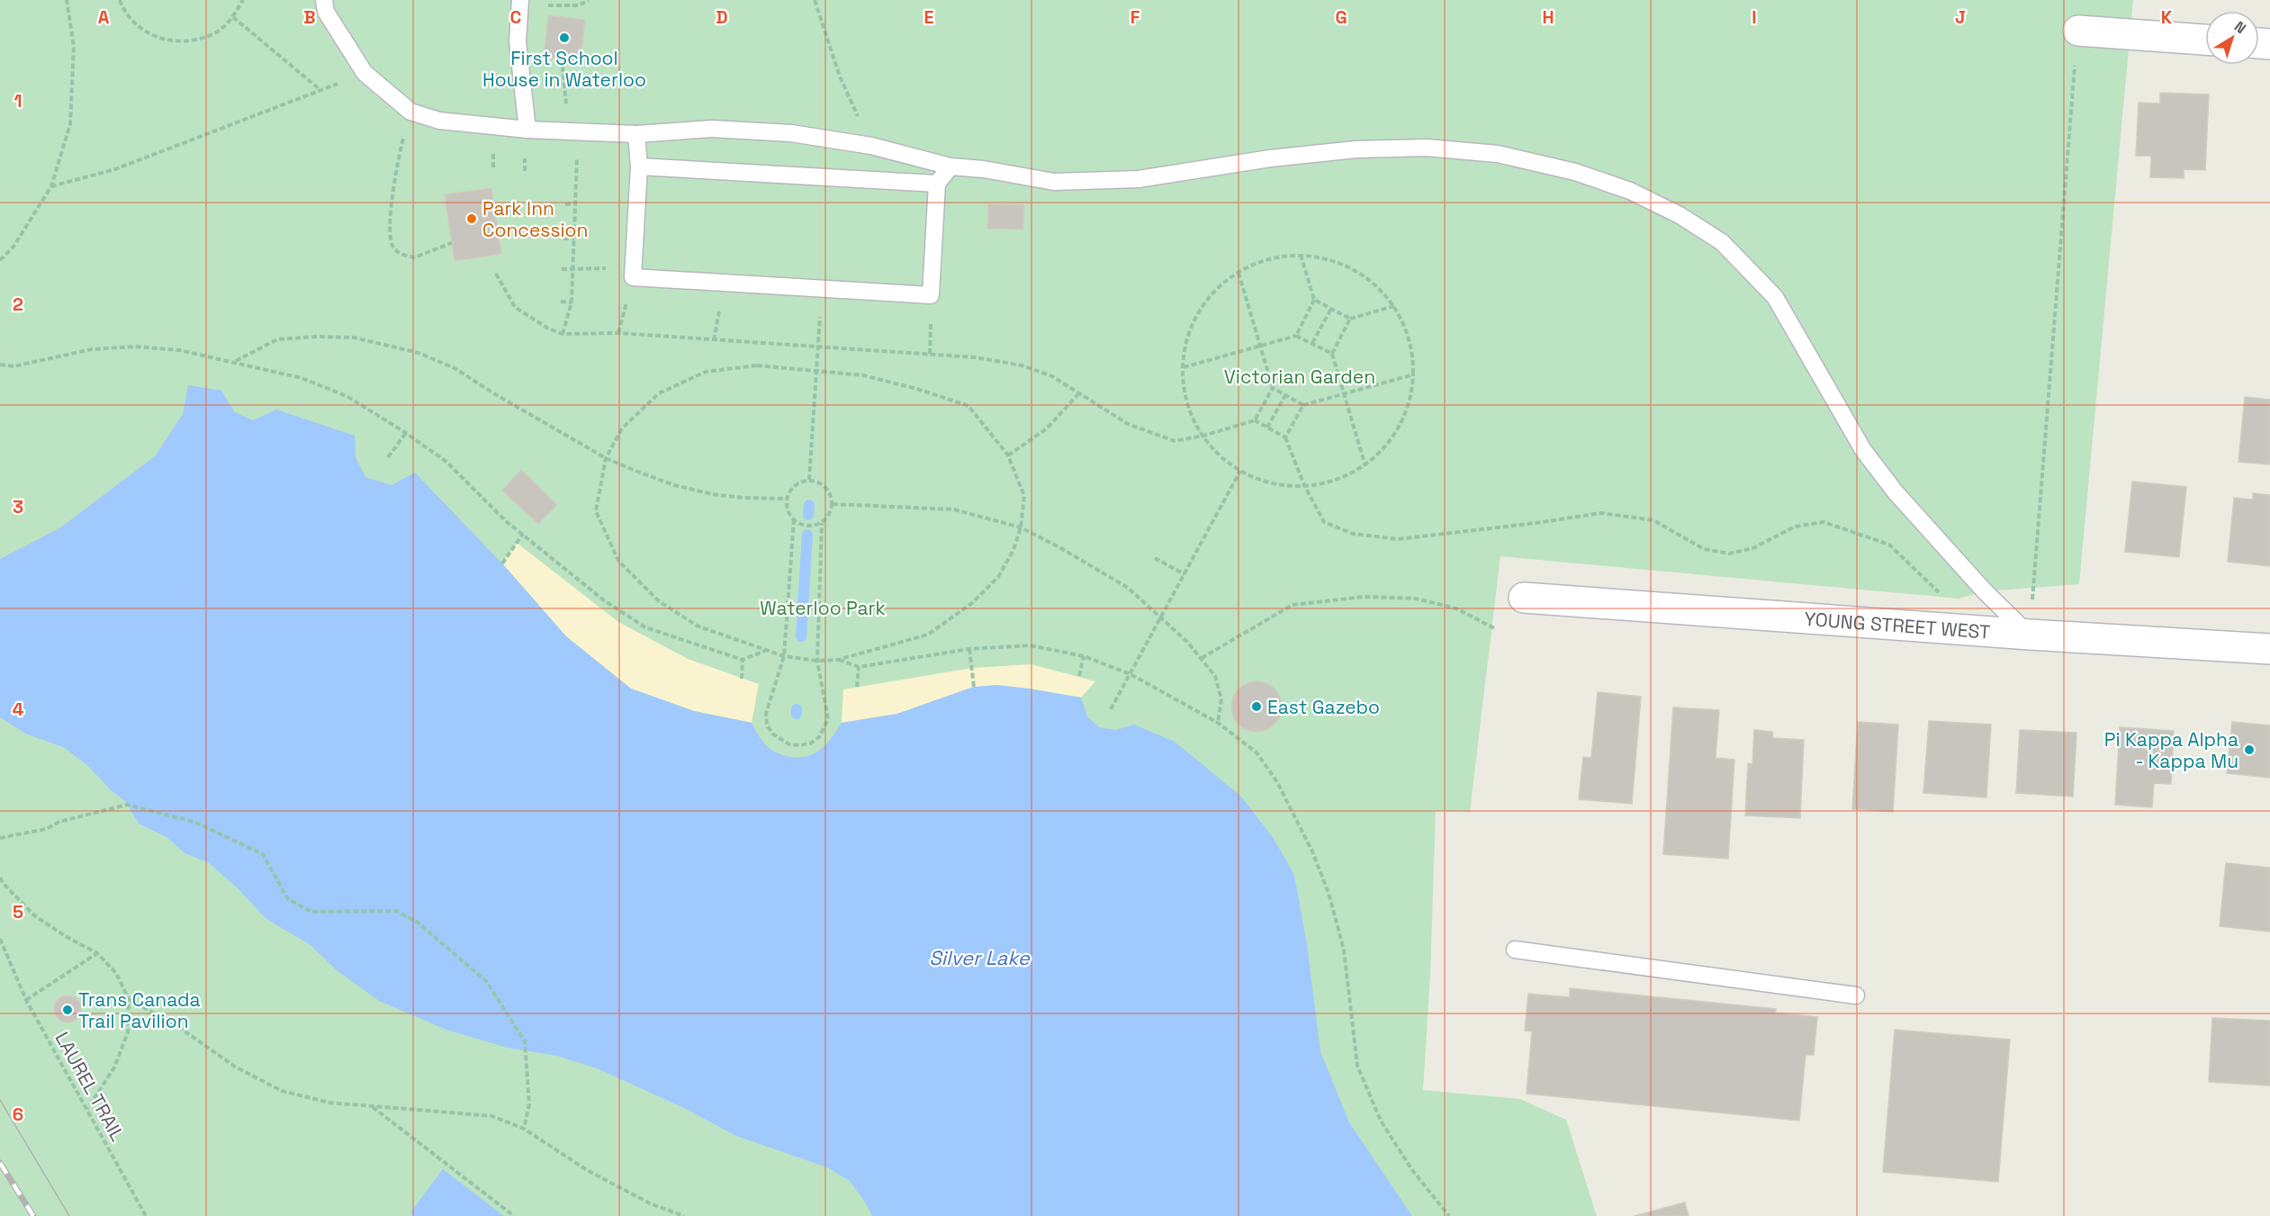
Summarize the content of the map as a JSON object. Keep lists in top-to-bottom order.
{
  "streets": {
    "street": ["YOUNG STREET WEST"],
    "path": ["LAUREL TRAIL"]
  },
  "water": ["Silver Lake"],
  "parks": ["Victorian Garden", "Waterloo Park"],
  "places": [
    "First School House in Waterloo",
    "Park Inn Concession",
    "East Gazebo",
    "Pi Kappa Alpha - Kappa Mu",
    "Trans Canada Trail Pavilion"
  ],
  "north": "top right",
  "grid": {
    "columns": [
      "A",
      "B",
      "C",
      "D",
      "E",
      "F",
      "G",
      "H",
      "I",
      "J",
      "K"
    ],
    "rows": [
      "1",
      "2",
      "3",
      "4",
      "5",
      "6"
    ]
  }
}
